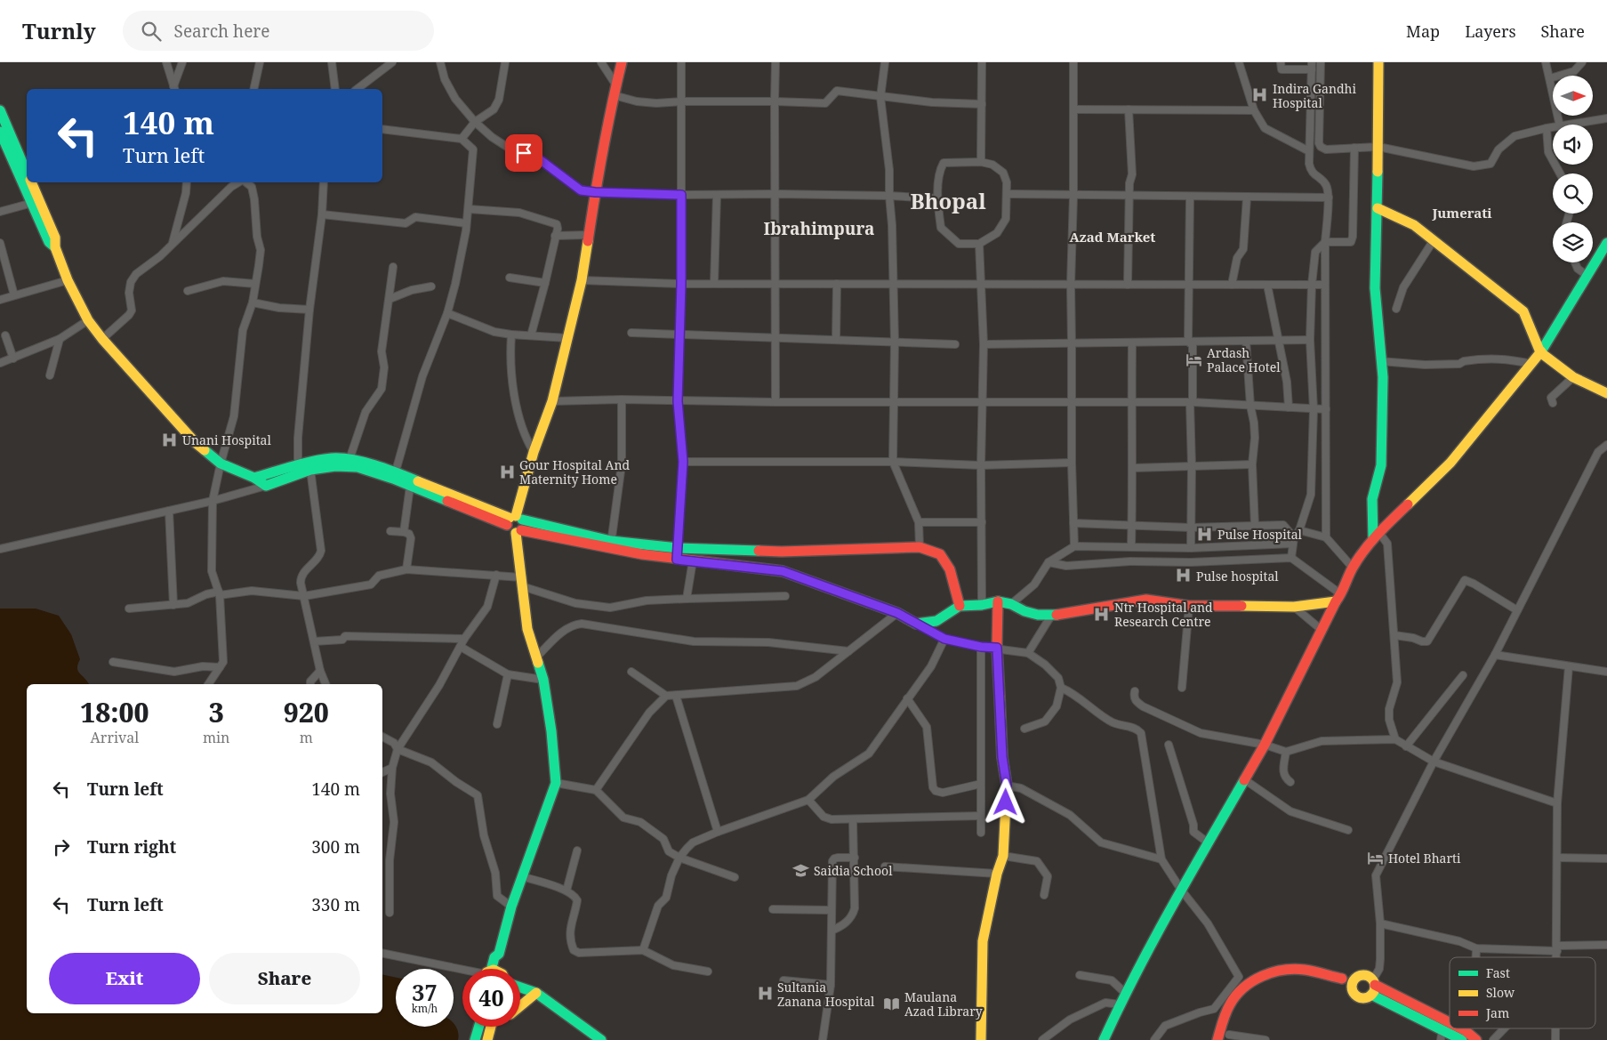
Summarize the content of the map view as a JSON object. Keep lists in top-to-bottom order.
{
  "districts": [
    "Bhopal",
    "Jumerati",
    "Ibrahimpura",
    "Azad Market"
  ],
  "places": {
    "hospital": [
      "Indira Gandhi Hospital",
      "Unani Hospital",
      "Gour Hospital And Maternity Home",
      "Pulse Hospital",
      "Pulse hospital",
      "Ntr Hospital and Research Centre",
      "Sultania Zanana Hospital"
    ],
    "hotel": ["Ardash Palace Hotel", "Hotel Bharti"],
    "school or university": ["Saidia School"],
    "library": ["Maulana Azad Library"]
  },
  "legend": ["Fast", "Slow", "Jam"],
  "north": "right",
  "page": {
    "header": "Turnly",
    "search": "Search here",
    "nav": ["Map", "Layers", "Share"],
    "turn": ["140 m", "Turn left"],
    "eta": [
      "18:00",
      "Arrival",
      "3",
      "min",
      "920",
      "m"
    ],
    "list": [
      {
        "name": "Turn left",
        "value": "140 m"
      },
      {
        "name": "Turn right",
        "value": "300 m"
      },
      {
        "name": "Turn left",
        "value": "330 m"
      }
    ],
    "buttons": ["Exit", "Share"],
    "speed": "37 km/h",
    "limit": "40"
  }
}
